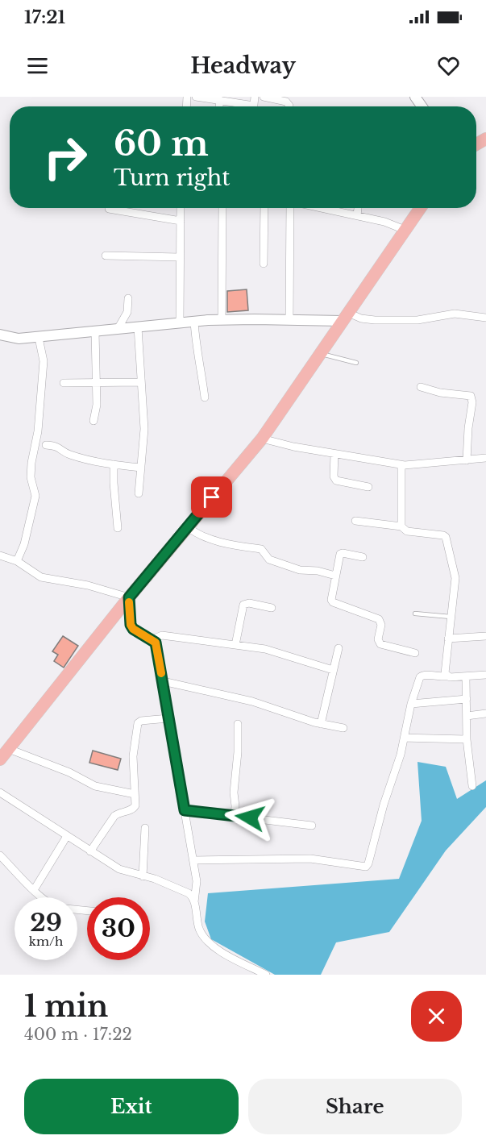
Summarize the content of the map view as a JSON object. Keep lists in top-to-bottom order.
{
  "page": {
    "status": "17:21",
    "header": "Headway",
    "turn": ["60 m", "Turn right"],
    "speed": "29 km/h",
    "limit": "30",
    "heading": ["1 min", "400 m · 17:22"],
    "buttons": ["Exit", "Share"]
  }
}
